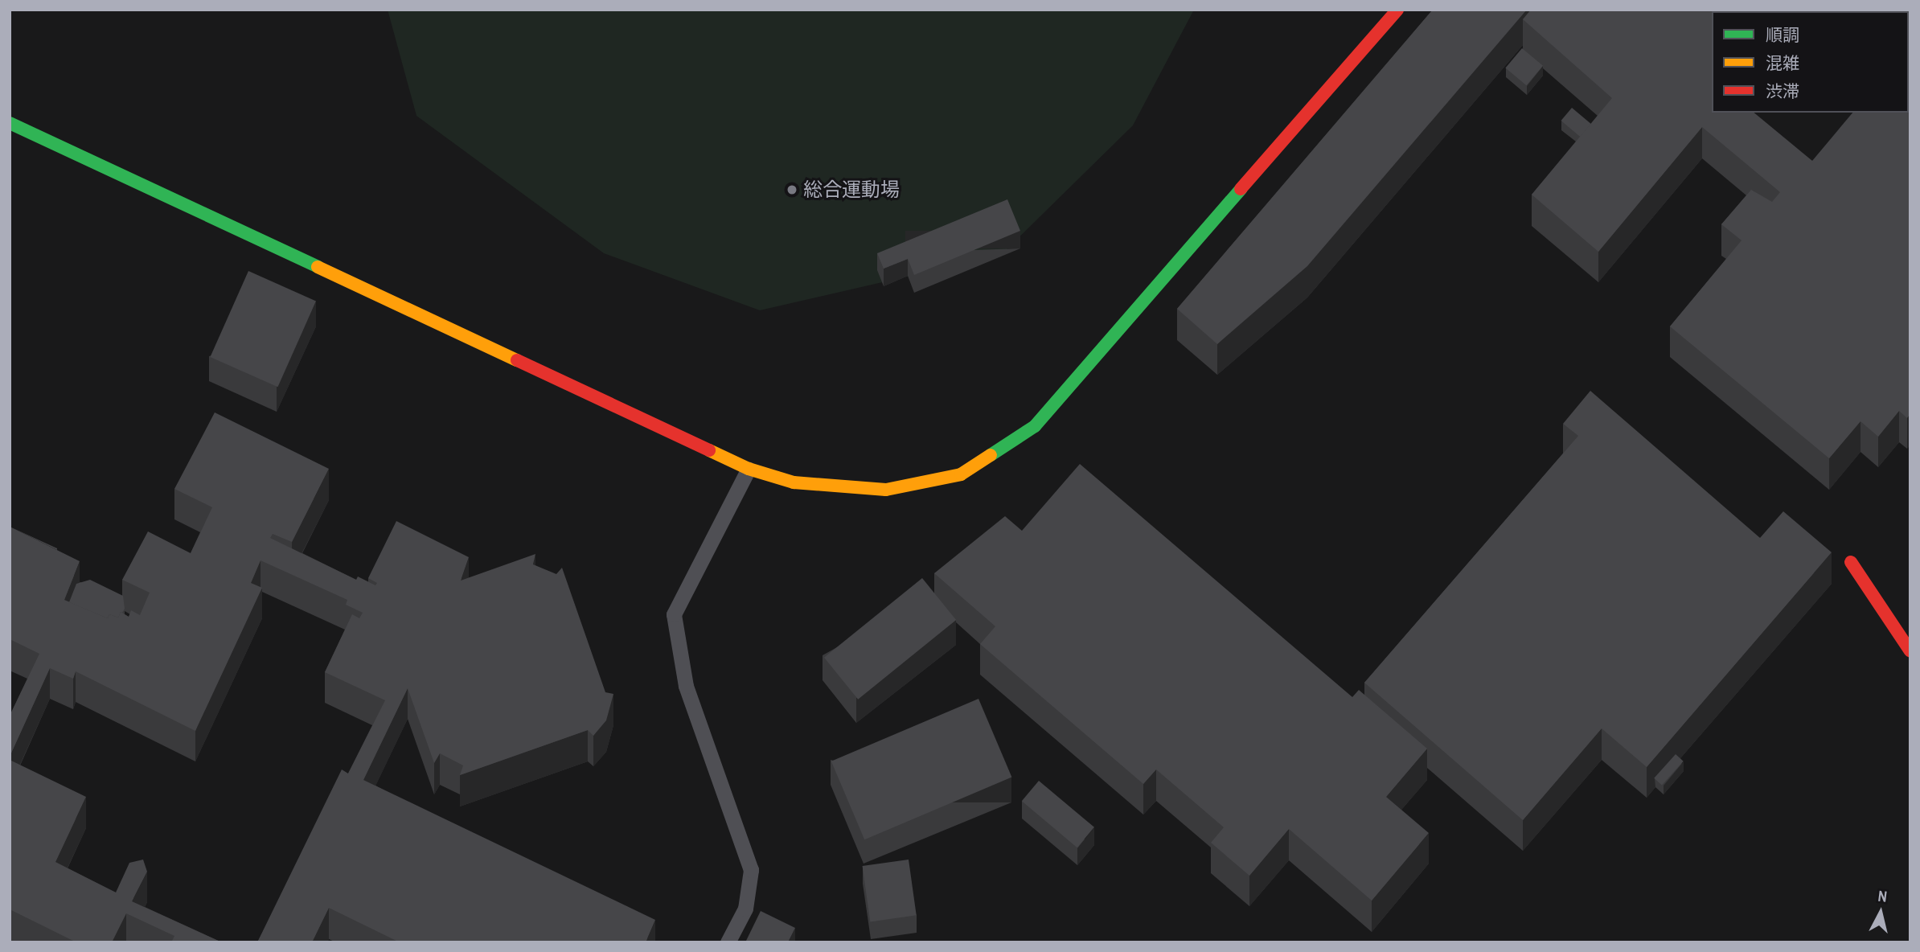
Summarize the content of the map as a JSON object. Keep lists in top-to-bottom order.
{
  "places": ["総合運動場"],
  "legend": ["順調", "混雑", "渋滞"],
  "north": "top"
}
